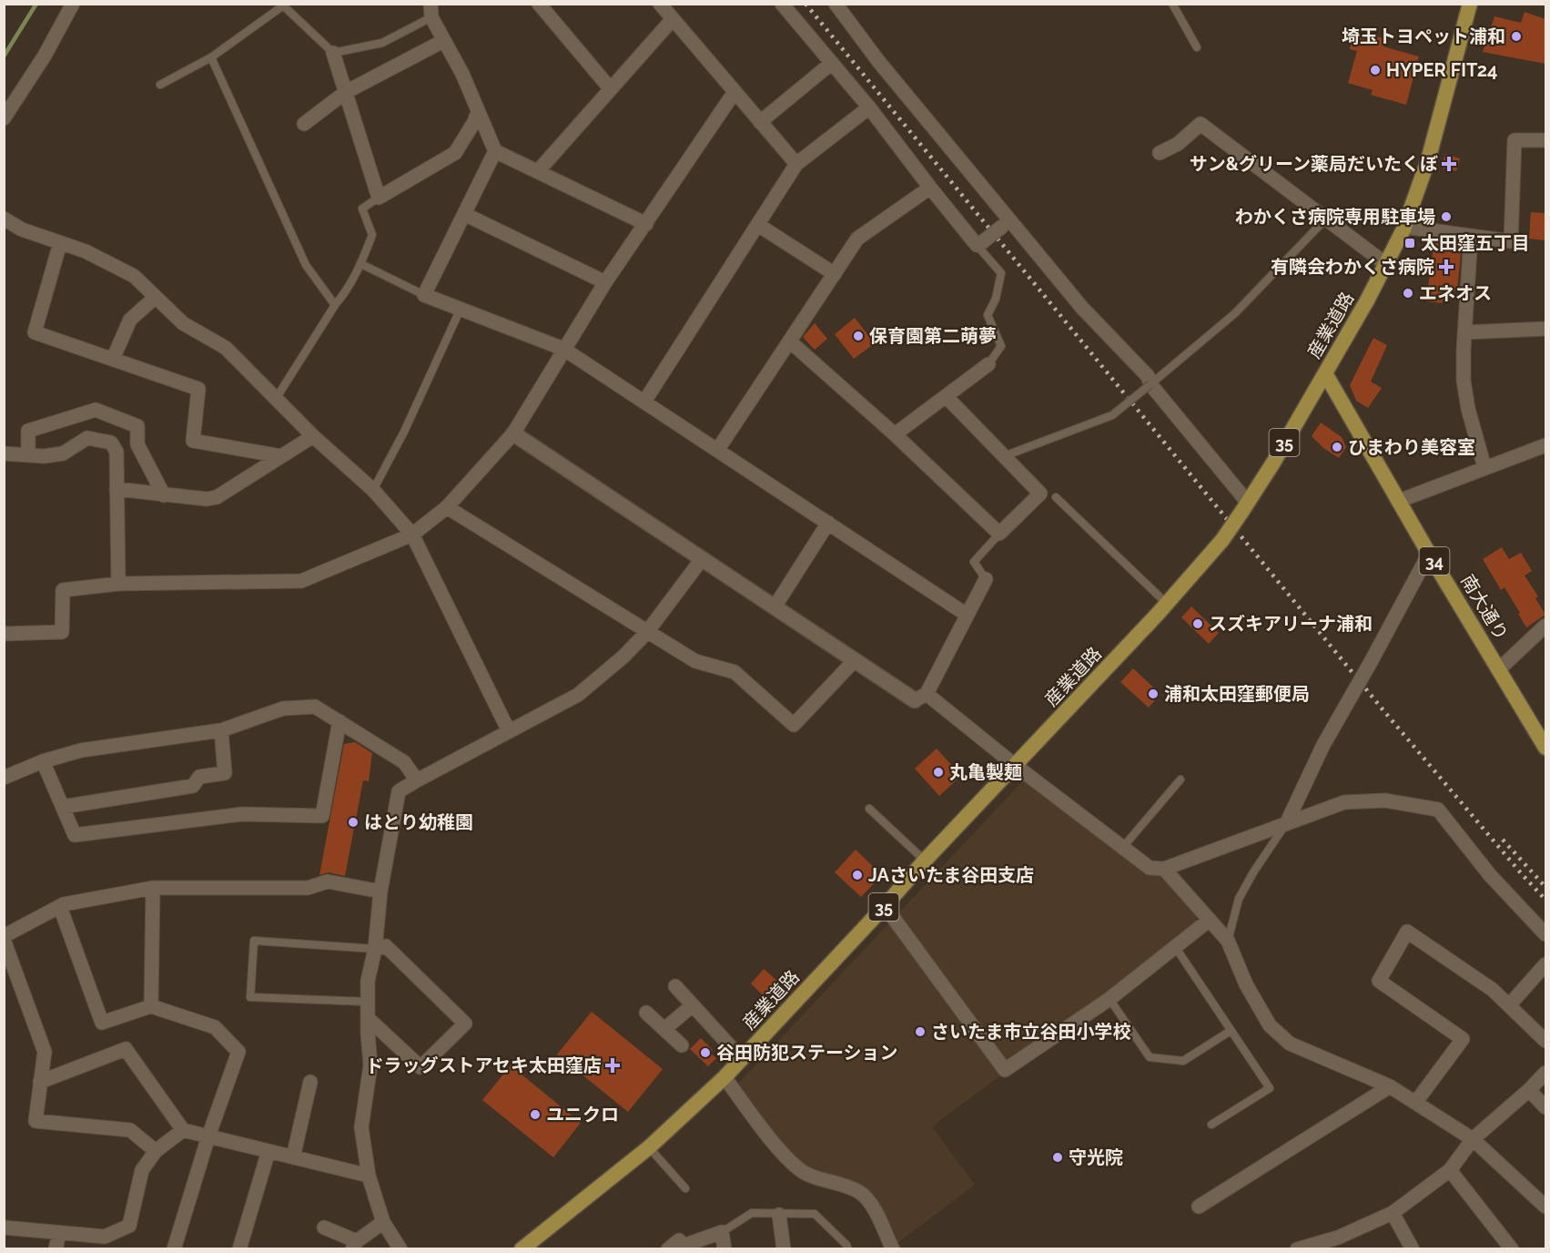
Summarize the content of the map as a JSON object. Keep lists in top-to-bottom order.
{
  "streets": {
    "main road": [
      "産業道路",
      "35",
      "34",
      "南大通り"
    ]
  },
  "crossings": [
    ["産業道路", "南大通り"]
  ],
  "places": {
    "other": [
      "埼玉トヨペット浦和",
      "HYPER FIT24",
      "わかくさ病院専用駐車場",
      "エネオス",
      "保育園第二萌夢",
      "ひまわり美容室",
      "スズキアリーナ浦和",
      "浦和太田窪郵便局",
      "丸亀製麺",
      "はとり幼稚園",
      "JAさいたま谷田支店",
      "さいたま市立谷田小学校",
      "谷田防犯ステーション",
      "ユニクロ",
      "守光院"
    ],
    "health": ["サン&グリーン薬局だいたくぼ", "有隣会わかくさ病院", "ドラッグストアセキ太田窪店"],
    "transit": ["太田窪五丁目"]
  }
}
